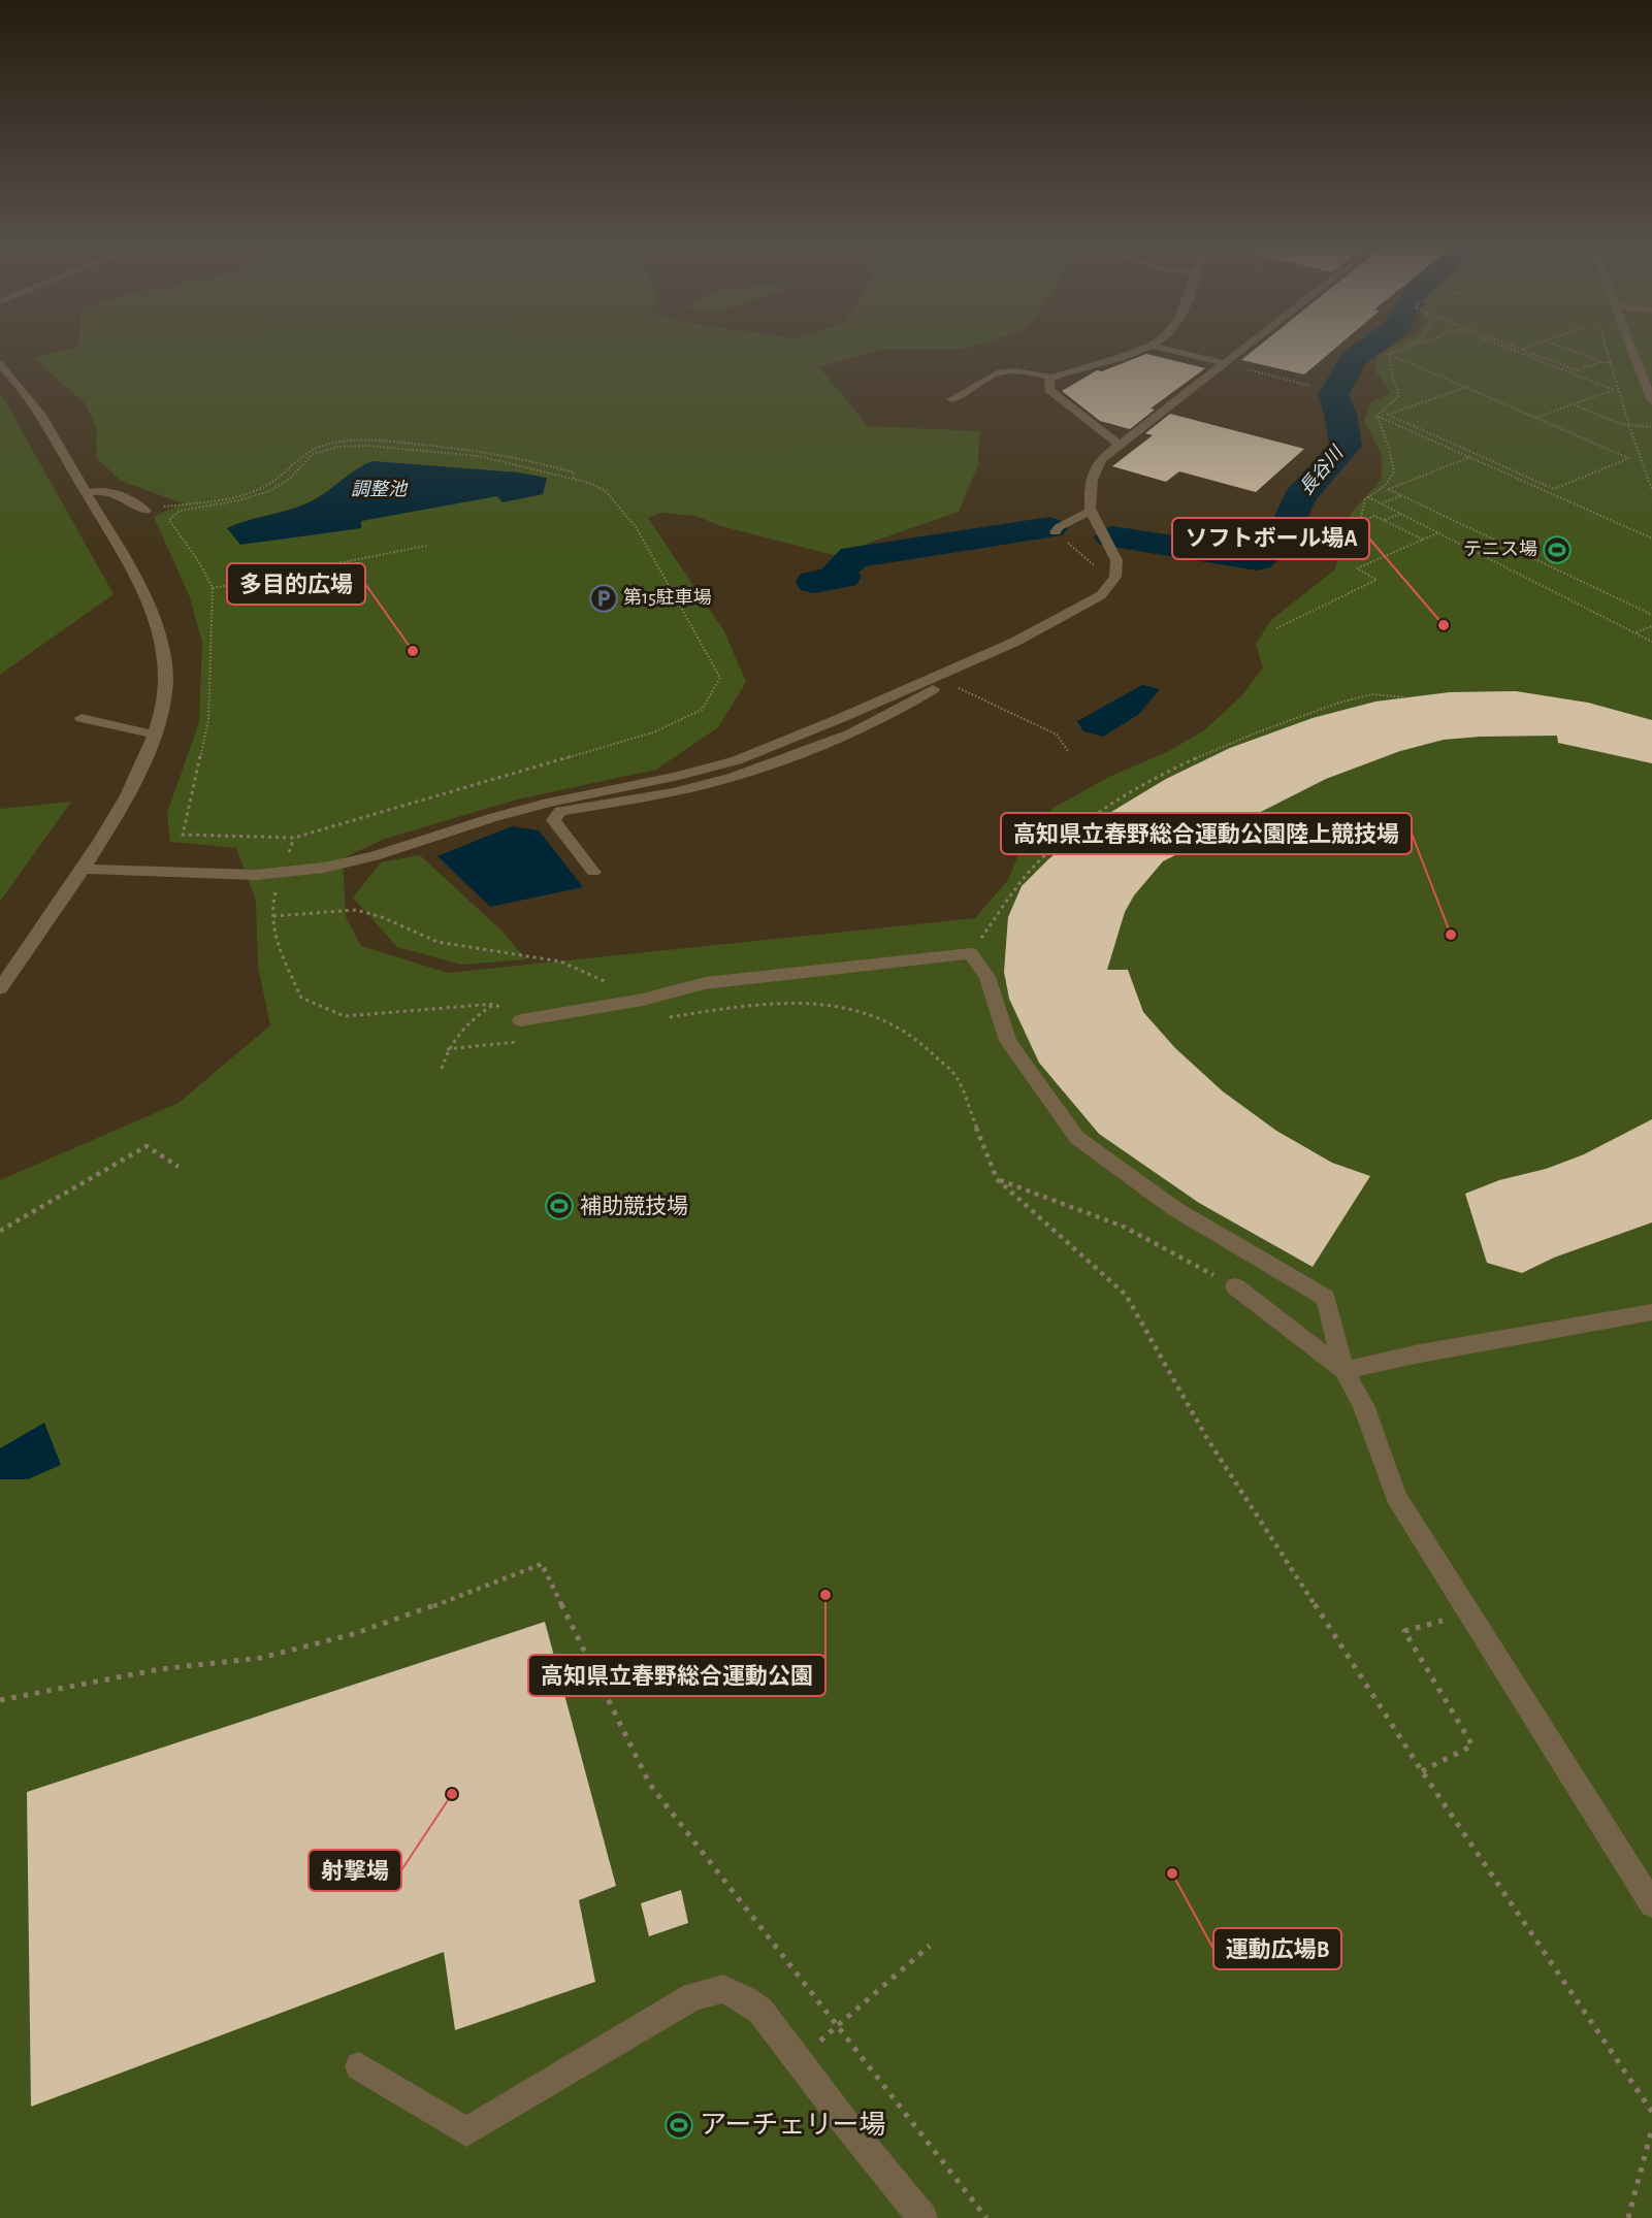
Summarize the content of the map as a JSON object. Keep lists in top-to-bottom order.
{
  "water": ["長谷川", "調整池"],
  "places": {
    "sports": ["テニス場", "補助競技場", "アーチェリー場"],
    "parking": ["第15駐車場"],
    "other": [
      "ソフトボール場A",
      "多目的広場",
      "高知県立春野総合運動公園陸上競技場",
      "高知県立春野総合運動公園",
      "射撃場",
      "運動広場B"
    ]
  }
}
